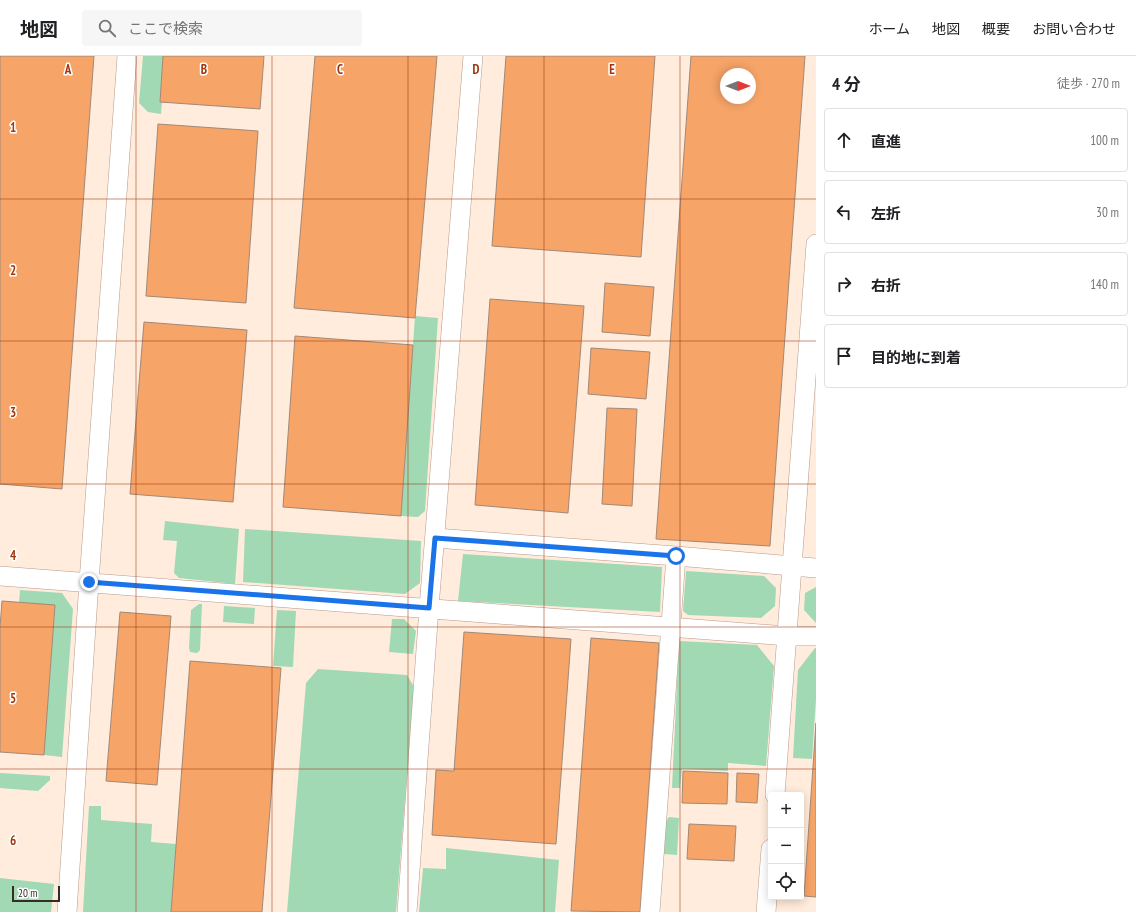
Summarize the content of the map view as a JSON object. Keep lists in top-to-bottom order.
{
  "scale_bar": "20 m",
  "north": "right",
  "page": {
    "header": "地図",
    "search": "ここで検索",
    "nav": [
      "ホーム",
      "地図",
      "概要",
      "お問い合わせ"
    ],
    "heading": ["4 分", "徒歩 · 270 m"],
    "list": [
      ["直進", "100 m"],
      ["左折", "30 m"],
      ["右折", "140 m"],
      "目的地に到着"
    ],
    "map_buttons": ["+", "−"],
    "scale": "20 m"
  },
  "grid": {
    "columns": [
      "A",
      "B",
      "C",
      "D",
      "E"
    ],
    "rows": [
      "1",
      "2",
      "3",
      "4",
      "5",
      "6"
    ]
  }
}
